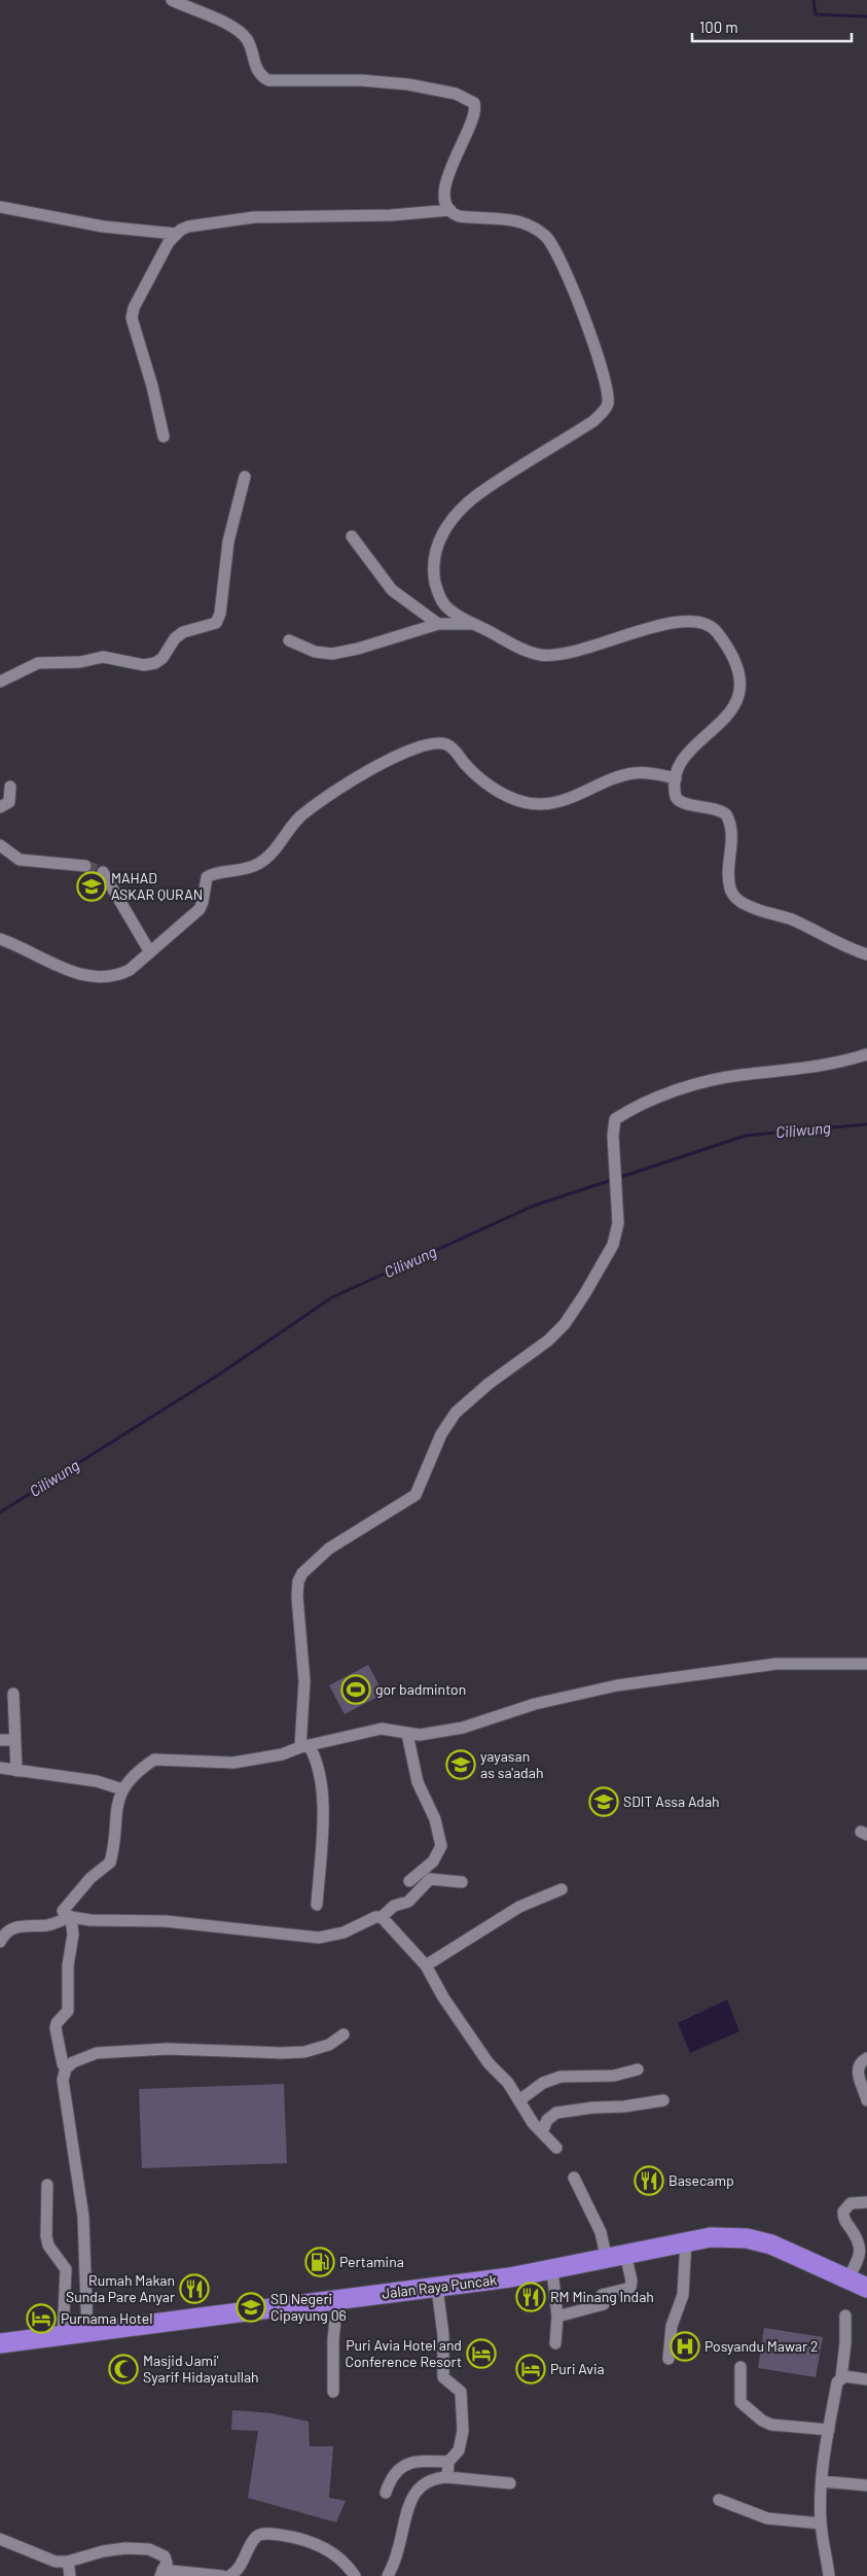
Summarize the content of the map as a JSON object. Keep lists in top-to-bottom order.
{
  "streets": {
    "highway": ["Jalan Raya Puncak"]
  },
  "water": ["Ciliwung"],
  "places": {
    "school or university": [
      "MAHAD ASKAR QURAN",
      "yayasan as sa'adah",
      "SDIT Assa Adah",
      "SD Negeri Cipayung 06"
    ],
    "sports": ["gor badminton"],
    "restaurant": ["Basecamp", "Rumah Makan Sunda Pare Anyar", "RM Minang Indah"],
    "fuel station": ["Pertamina"],
    "hotel": ["Purnama Hotel", "Puri Avia Hotel and Conference Resort", "Puri Avia"],
    "hospital": ["Posyandu Mawar 2"],
    "mosque": ["Masjid Jami' Syarif Hidayatullah"]
  },
  "scale_bar": "100 m"
}
